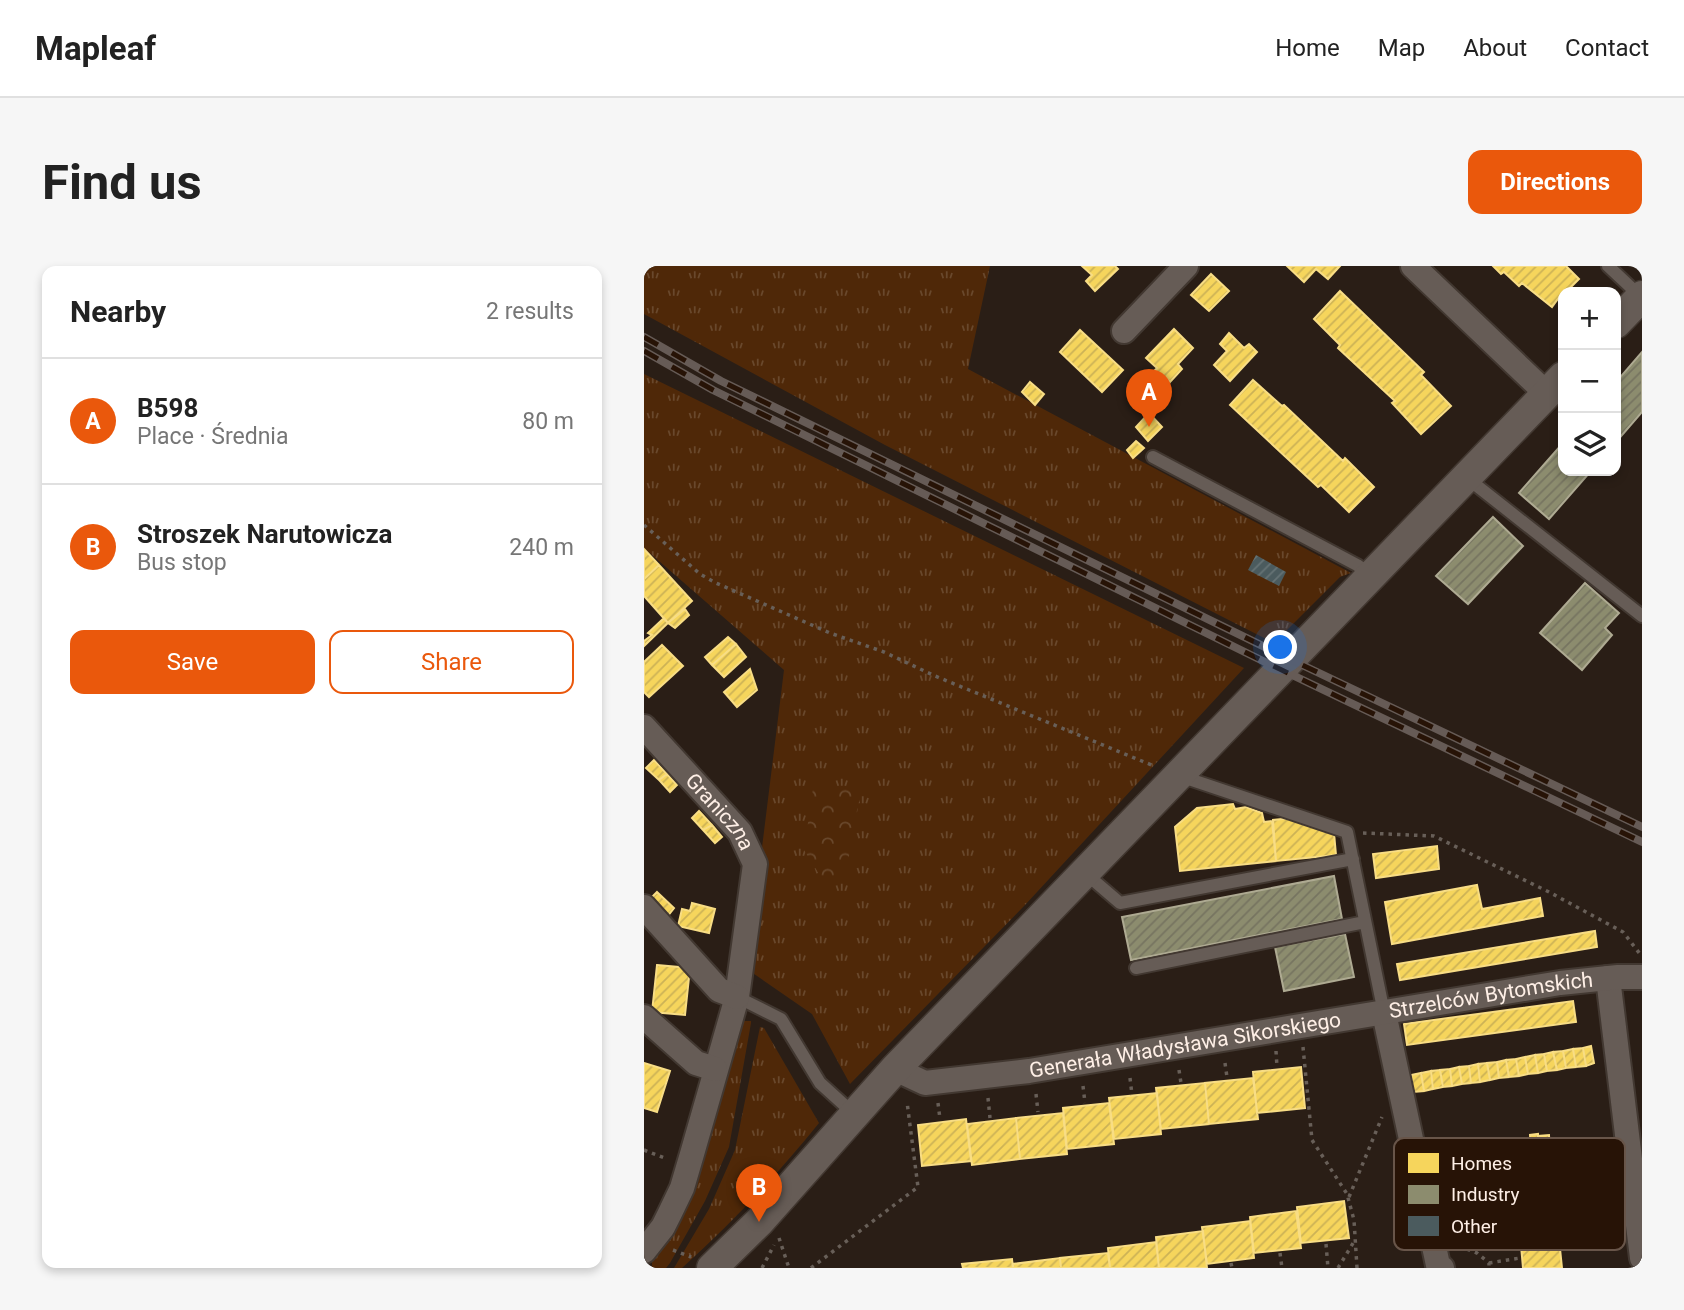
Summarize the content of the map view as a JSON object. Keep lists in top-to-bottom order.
{
  "streets": {
    "street": ["Graniczna", "Strzelców Bytomskich", "Generała Władysława Sikorskiego"]
  },
  "crossings": [
    ["Strzelców Bytomskich", "Generała Władysława Sikorskiego"]
  ],
  "legend": ["Homes", "Industry", "Other"],
  "page": {
    "header": "Mapleaf",
    "nav": [
      "Home",
      "Map",
      "About",
      "Contact"
    ],
    "buttons": [
      "Directions",
      ["Save", "Share"]
    ],
    "title": "Find us",
    "heading": ["Nearby", "2 results"],
    "map_buttons": ["+", "−"],
    "list": [
      {
        "mark": "A",
        "name": "B598",
        "note": "Place · Średnia",
        "value": "80 m"
      },
      {
        "mark": "B",
        "name": "Stroszek Narutowicza",
        "note": "Bus stop",
        "value": "240 m"
      }
    ],
    "pins": ["A", "B"]
  }
}
